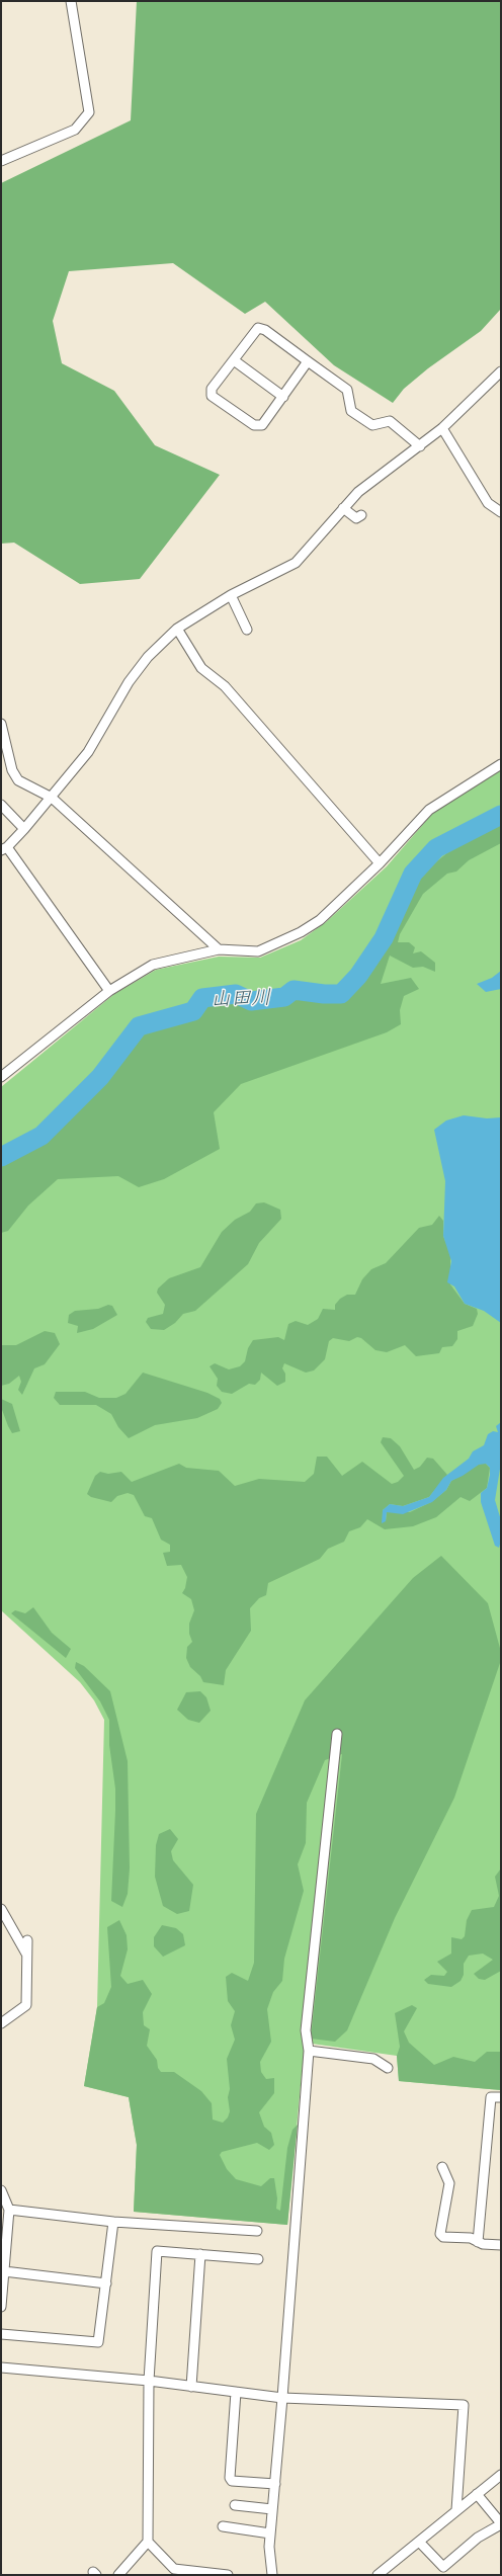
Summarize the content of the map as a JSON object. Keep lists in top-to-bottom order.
{
  "water": ["山田川"]
}
